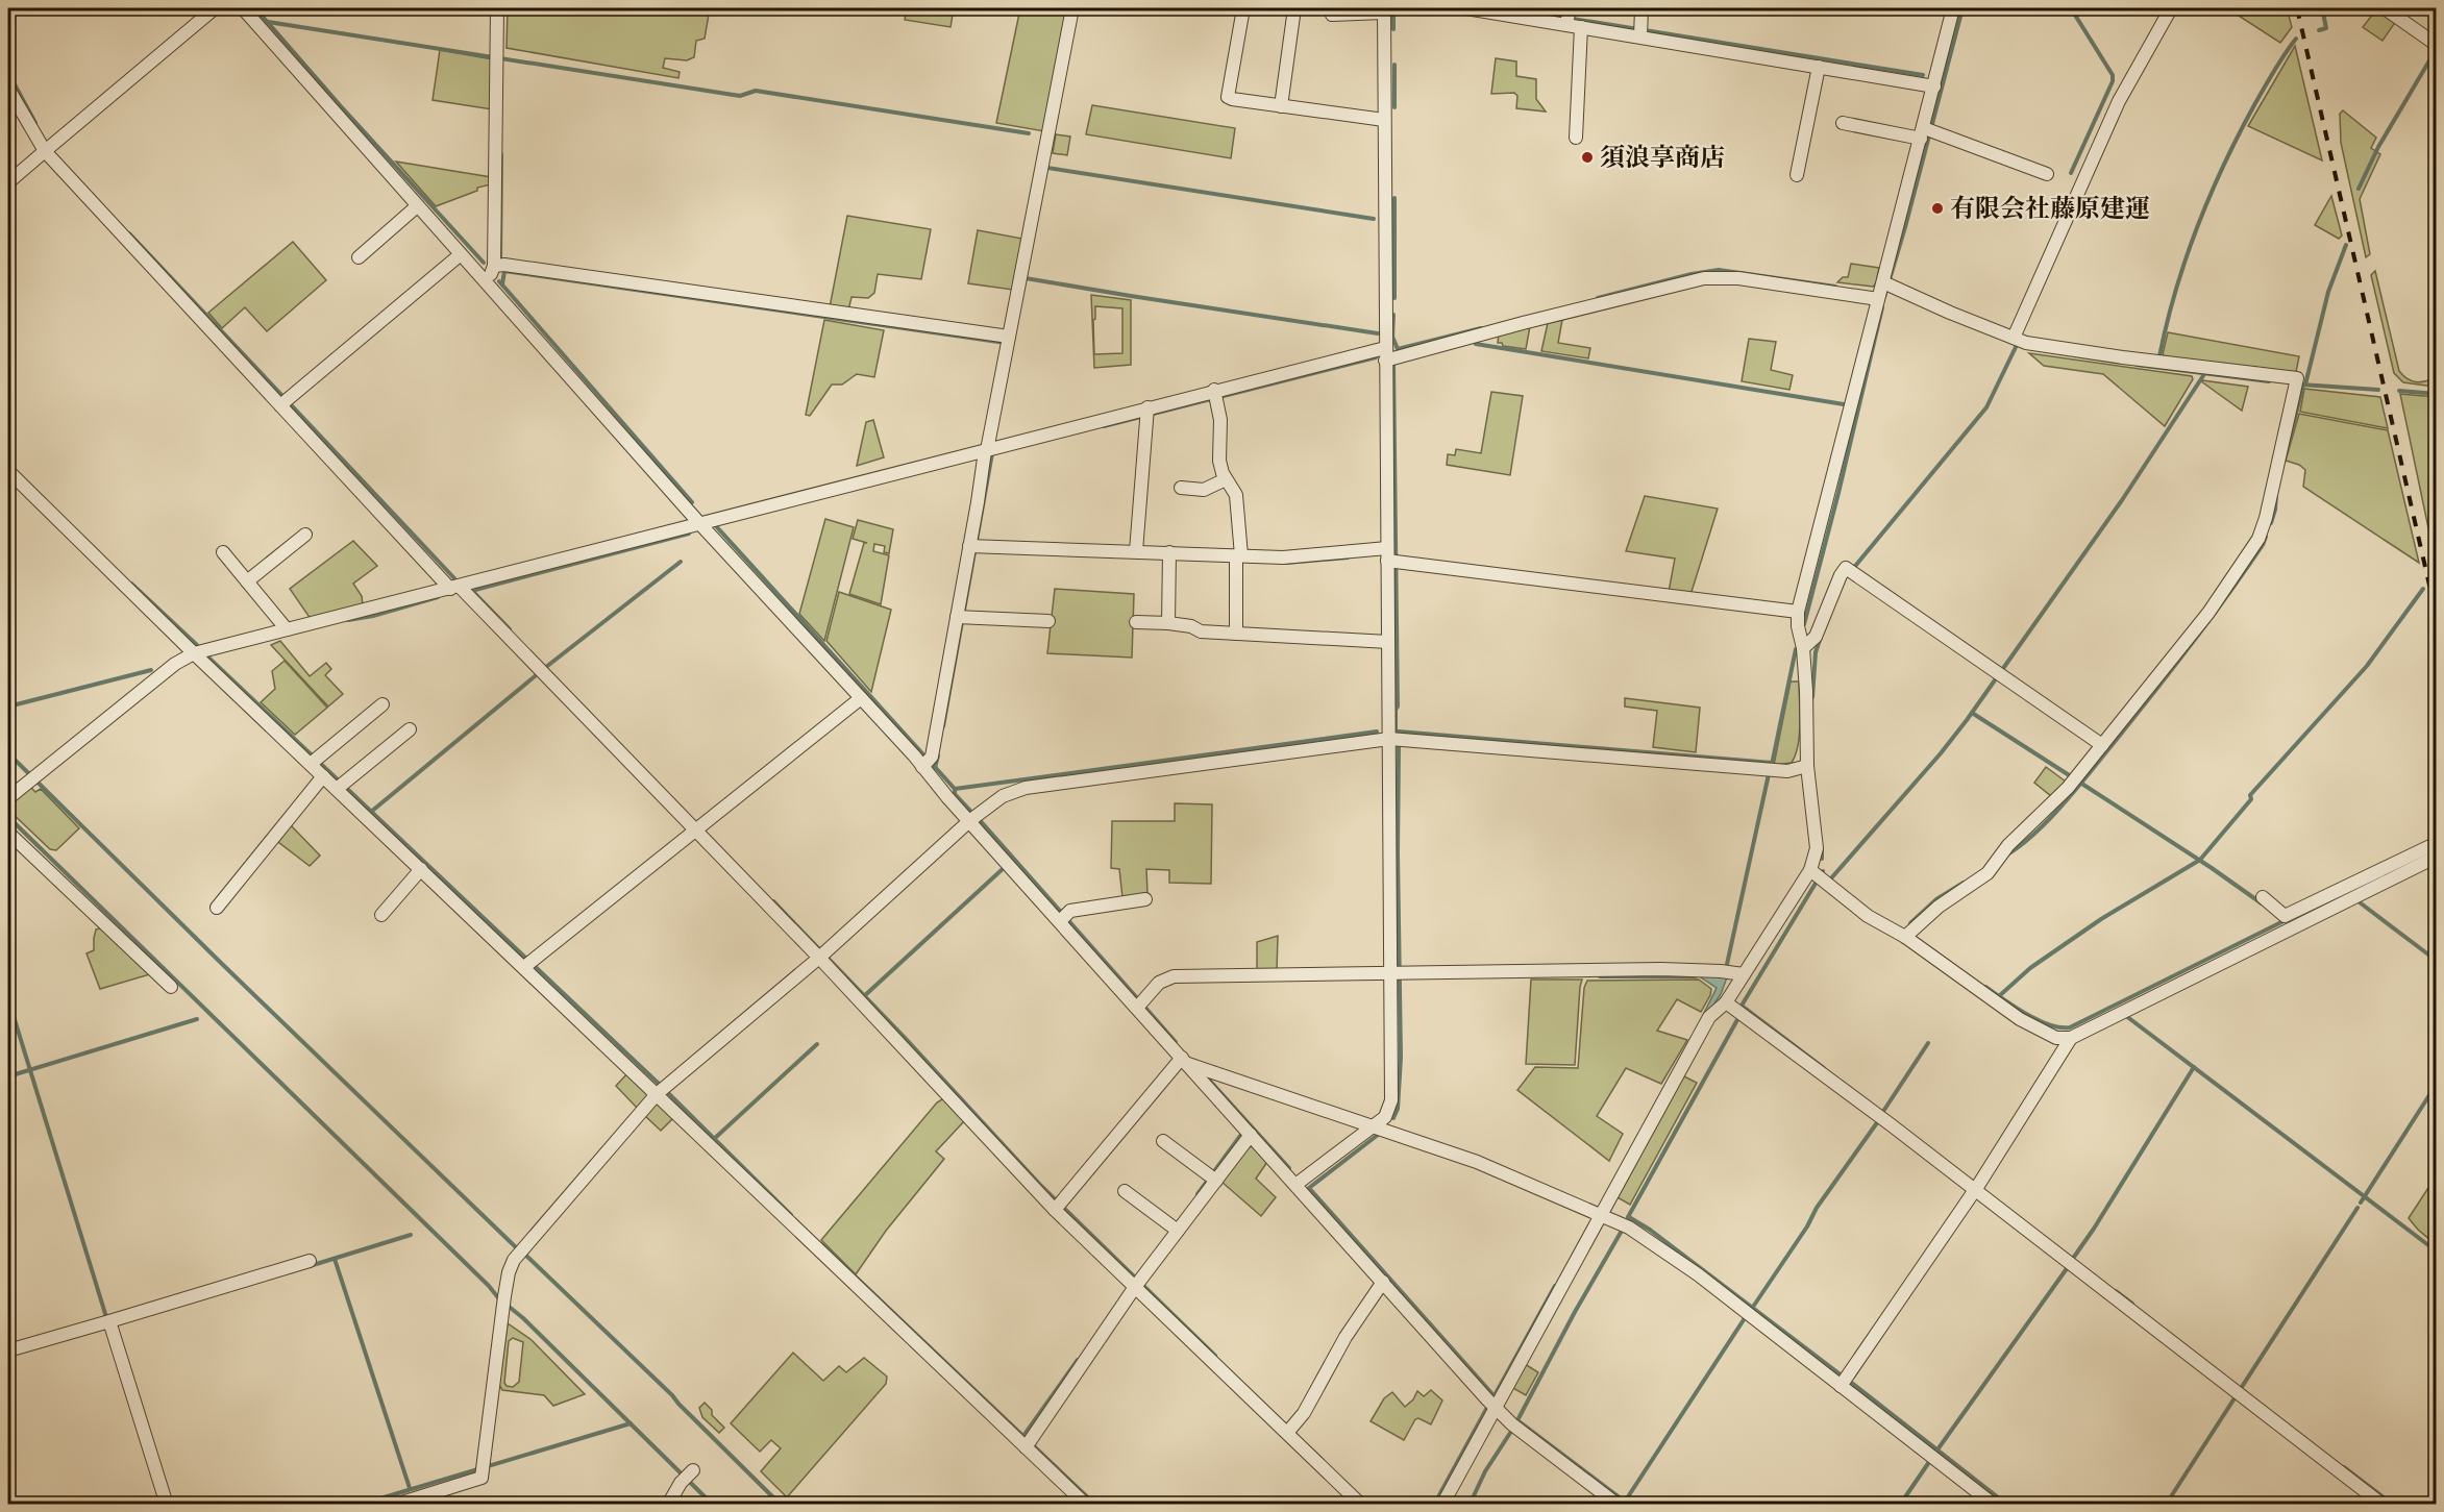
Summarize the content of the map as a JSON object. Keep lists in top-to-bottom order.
{
  "places": ["須浪享商店", "有限会社藤原建運"]
}
